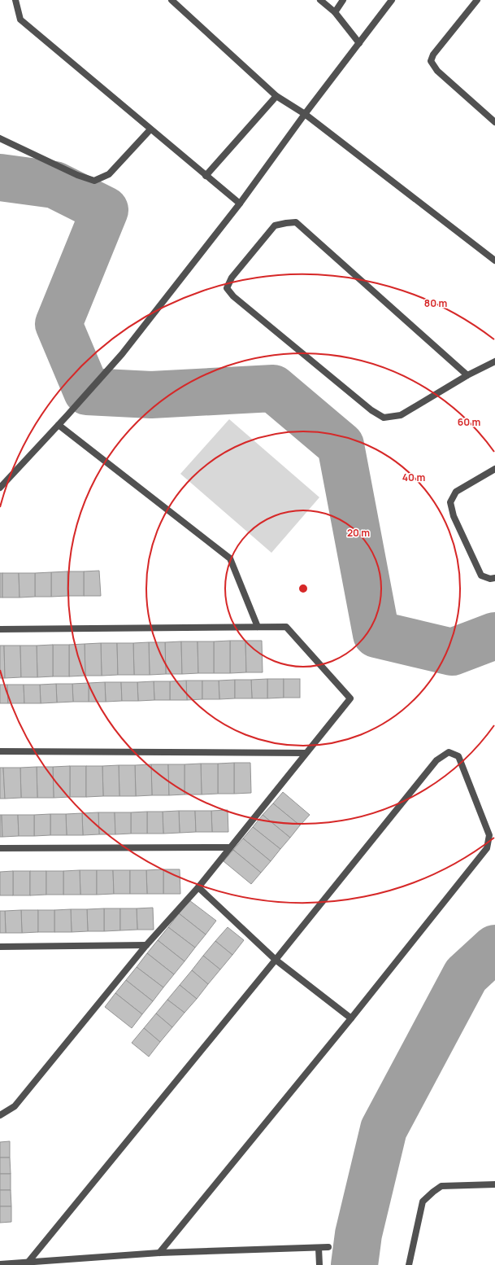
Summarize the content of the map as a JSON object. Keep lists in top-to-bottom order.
{
  "rings": [
    "80 m",
    "60 m",
    "40 m",
    "20 m"
  ]
}
